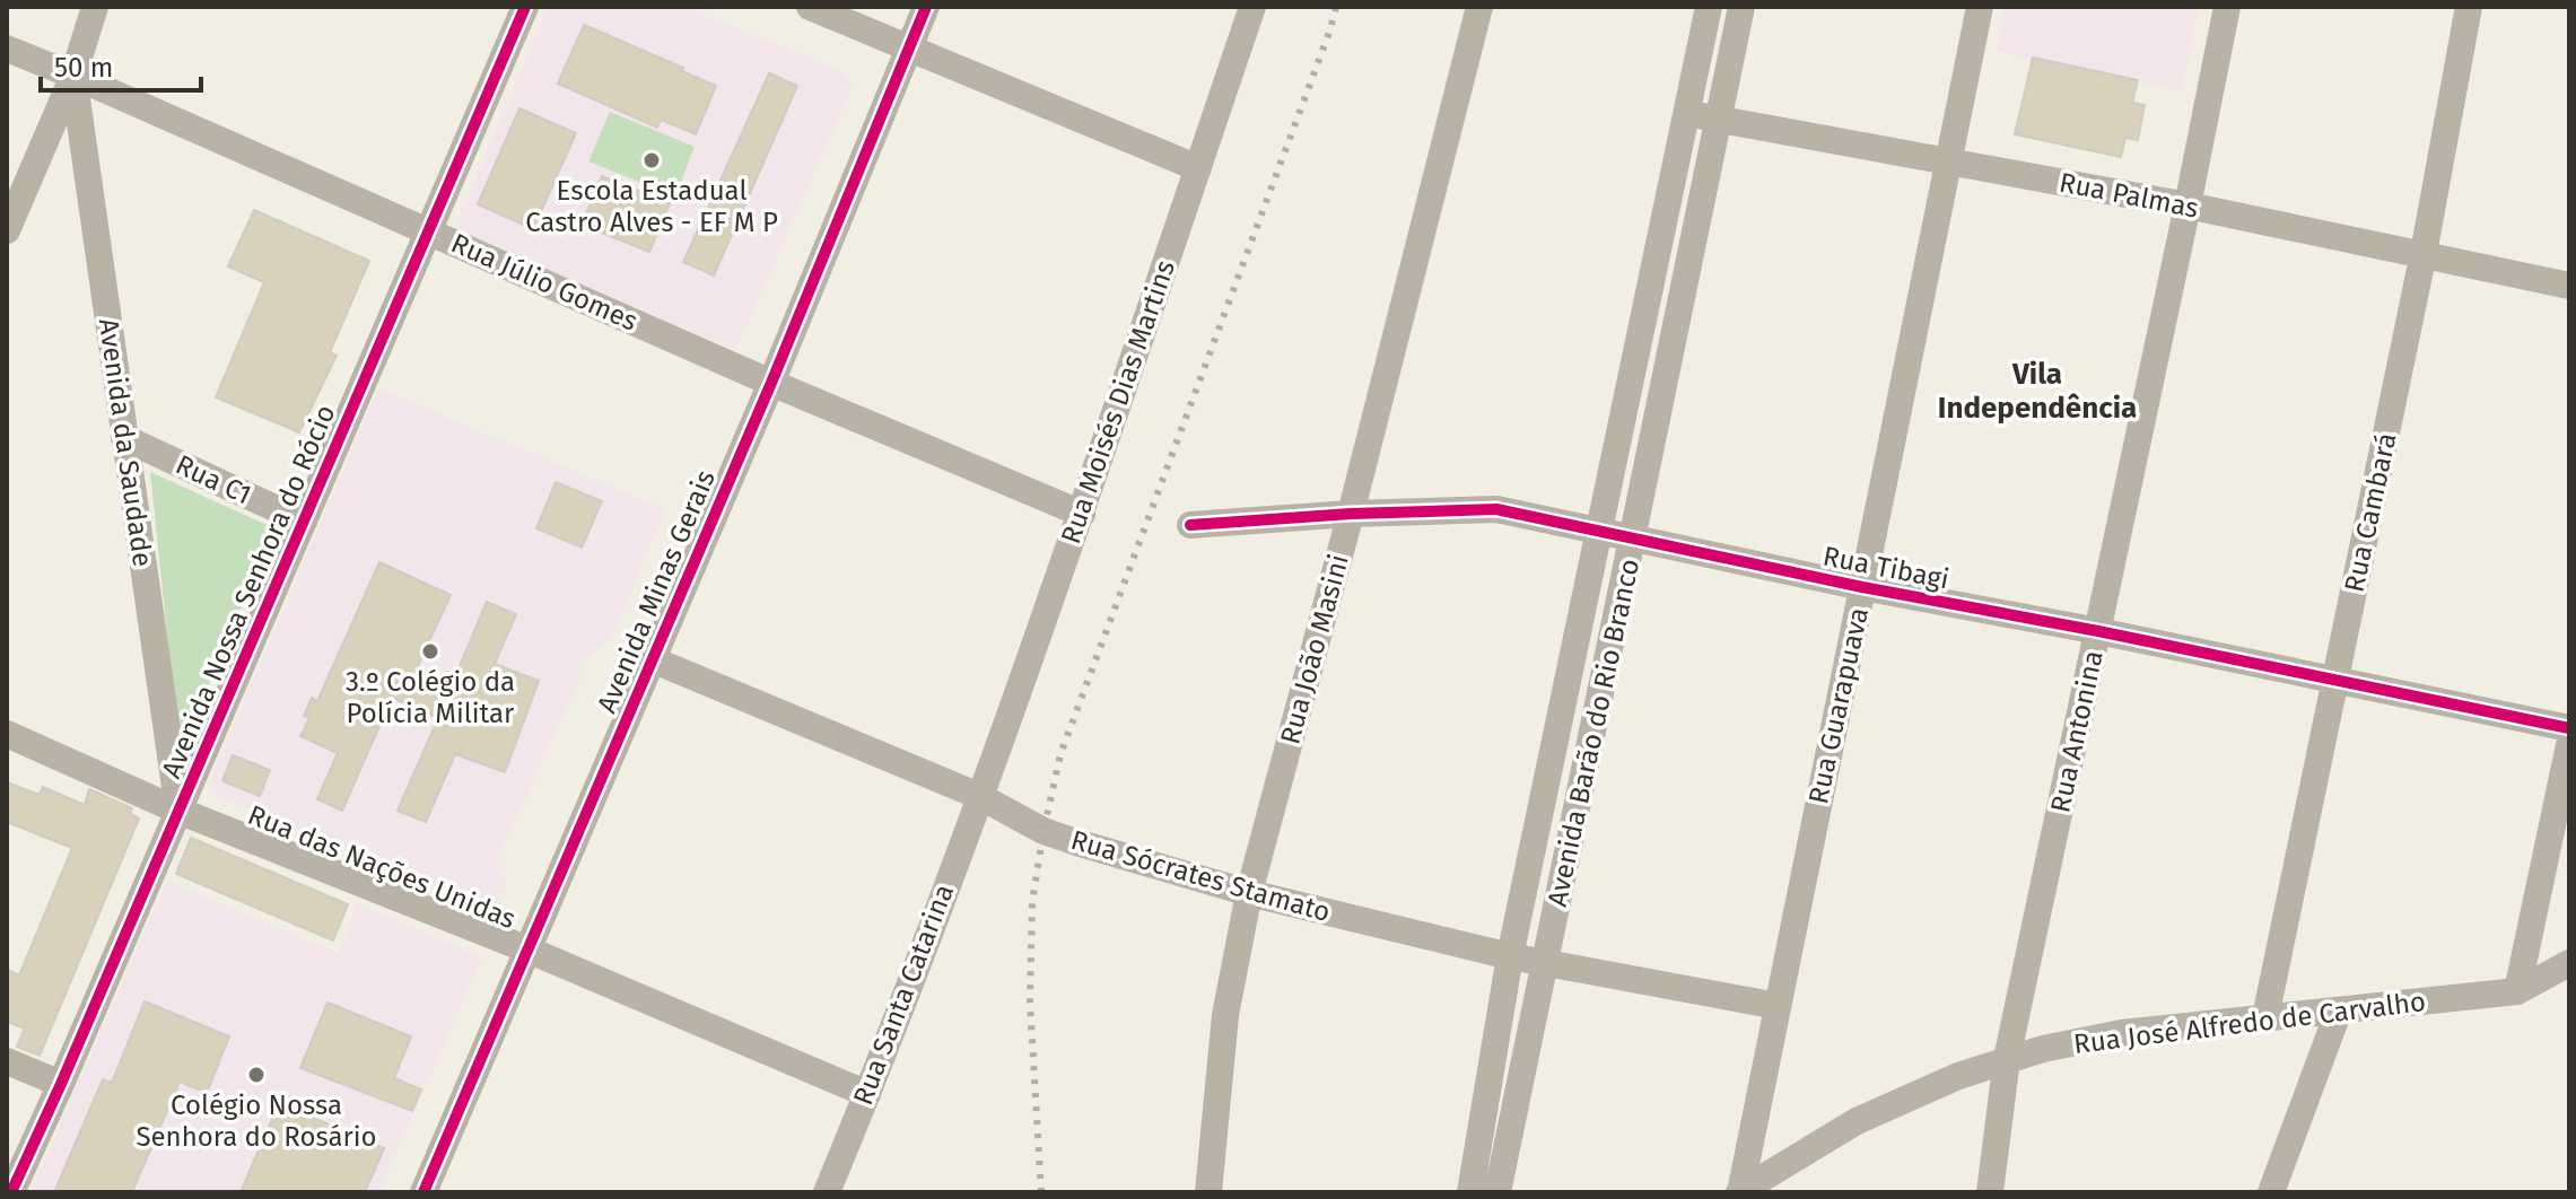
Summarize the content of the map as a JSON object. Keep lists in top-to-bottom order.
{
  "streets": {
    "street": [
      "Rua Palmas",
      "Rua Júlio Gomes",
      "Rua Moisés Dias Martins",
      "Avenida da Saudade",
      "Rua C1",
      "Rua Cambará",
      "Rua Tibagi",
      "Avenida Nossa Senhora do Rócio",
      "Avenida Minas Gerais",
      "Rua João Masini",
      "Rua Guarapuava",
      "Rua Antonina",
      "Avenida Barão do Rio Branco",
      "Rua das Nações Unidas",
      "Rua Sócrates Stamato",
      "Rua Santa Catarina",
      "Rua José Alfredo de Carvalho"
    ]
  },
  "crossings": [
    ["Rua Palmas", "Rua Cambará"],
    ["Rua Palmas", "Rua Guarapuava"],
    ["Rua Palmas", "Rua Antonina"],
    ["Rua Palmas", "Avenida Barão do Rio Branco"],
    ["Rua Júlio Gomes", "Rua Moisés Dias Martins"],
    ["Rua Júlio Gomes", "Avenida da Saudade"],
    ["Rua Júlio Gomes", "Avenida Nossa Senhora do Rócio"],
    ["Rua Júlio Gomes", "Avenida Minas Gerais"],
    ["Rua Moisés Dias Martins", "Rua Sócrates Stamato"],
    ["Rua Moisés Dias Martins", "Rua Santa Catarina"],
    ["Avenida da Saudade", "Rua C1"],
    ["Avenida da Saudade", "Avenida Nossa Senhora do Rócio"],
    ["Avenida da Saudade", "Rua das Nações Unidas"],
    ["Rua C1", "Avenida Nossa Senhora do Rócio"],
    ["Rua Cambará", "Rua Tibagi"],
    ["Rua Cambará", "Rua José Alfredo de Carvalho"],
    ["Rua Tibagi", "Rua João Masini"],
    ["Rua Tibagi", "Rua Guarapuava"],
    ["Rua Tibagi", "Rua Antonina"],
    ["Rua Tibagi", "Avenida Barão do Rio Branco"],
    ["Avenida Nossa Senhora do Rócio", "Rua das Nações Unidas"],
    ["Avenida Minas Gerais", "Rua das Nações Unidas"],
    ["Avenida Minas Gerais", "Rua Sócrates Stamato"],
    ["Rua João Masini", "Rua Sócrates Stamato"],
    ["Rua Guarapuava", "Rua Sócrates Stamato"],
    ["Rua Guarapuava", "Rua José Alfredo de Carvalho"],
    ["Rua Antonina", "Rua José Alfredo de Carvalho"],
    ["Avenida Barão do Rio Branco", "Rua Sócrates Stamato"],
    ["Rua das Nações Unidas", "Rua Santa Catarina"],
    ["Rua Sócrates Stamato", "Rua Santa Catarina"]
  ],
  "districts": ["Vila Independência"],
  "places": ["Escola Estadual Castro Alves - EF M P", "3.º Colégio da Polícia Militar", "Colégio Nossa Senhora do Rosário"],
  "scale_bar": "50 m"
}
